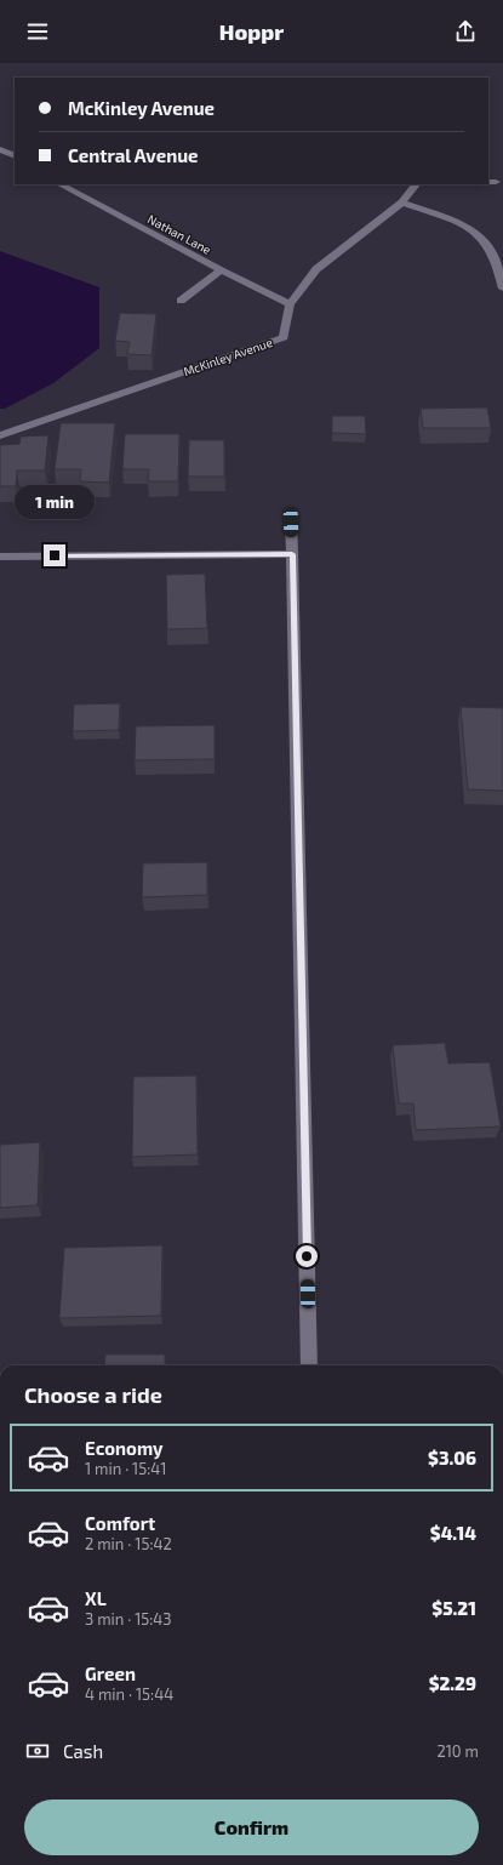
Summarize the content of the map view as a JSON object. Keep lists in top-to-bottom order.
{
  "streets": {
    "street": ["Nathan Lane", "McKinley Avenue"]
  },
  "crossings": [
    ["Nathan Lane", "McKinley Avenue"]
  ],
  "page": {
    "header": "Hoppr",
    "banner": ["McKinley Avenue", "Central Avenue"],
    "bubble": "1 min",
    "heading": "Choose a ride",
    "list": [
      {
        "name": "Economy",
        "note": "1 min · 15:41",
        "value": "$3.06"
      },
      {
        "name": "Comfort",
        "note": "2 min · 15:42",
        "value": "$4.14"
      },
      {
        "name": "XL",
        "note": "3 min · 15:43",
        "value": "$5.21"
      },
      {
        "name": "Green",
        "note": "4 min · 15:44",
        "value": "$2.29"
      }
    ],
    "pay": ["Cash", "210 m"],
    "buttons": "Confirm"
  }
}
